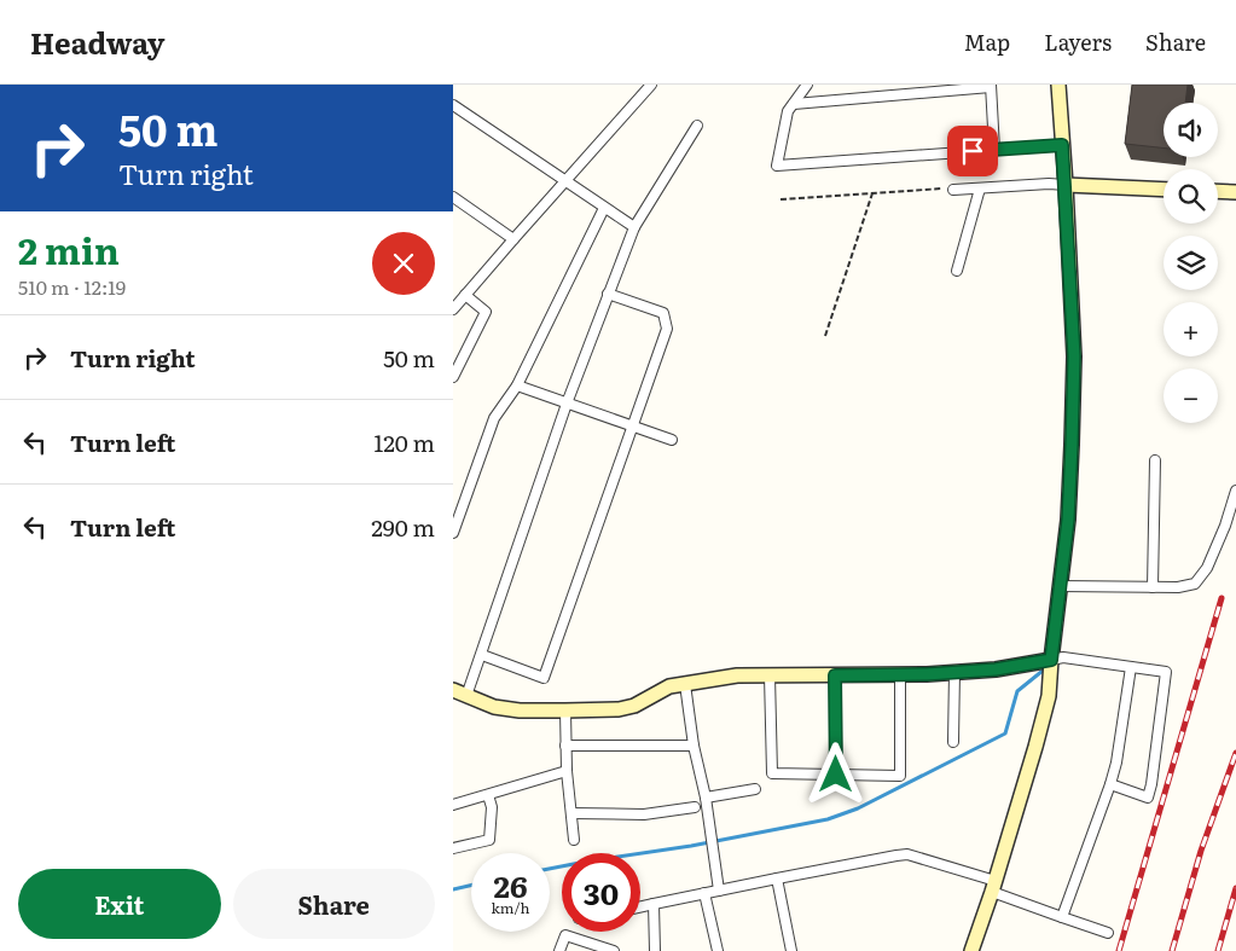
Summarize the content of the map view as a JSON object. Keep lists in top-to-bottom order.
{
  "page": {
    "header": "Headway",
    "nav": ["Map", "Layers", "Share"],
    "turn": ["50 m", "Turn right"],
    "map_buttons": ["+", "−"],
    "heading": ["2 min", "510 m · 12:19"],
    "list": [
      {
        "name": "Turn right",
        "value": "50 m"
      },
      {
        "name": "Turn left",
        "value": "120 m"
      },
      {
        "name": "Turn left",
        "value": "290 m"
      }
    ],
    "speed": "26 km/h",
    "limit": "30",
    "buttons": ["Exit", "Share"]
  }
}
